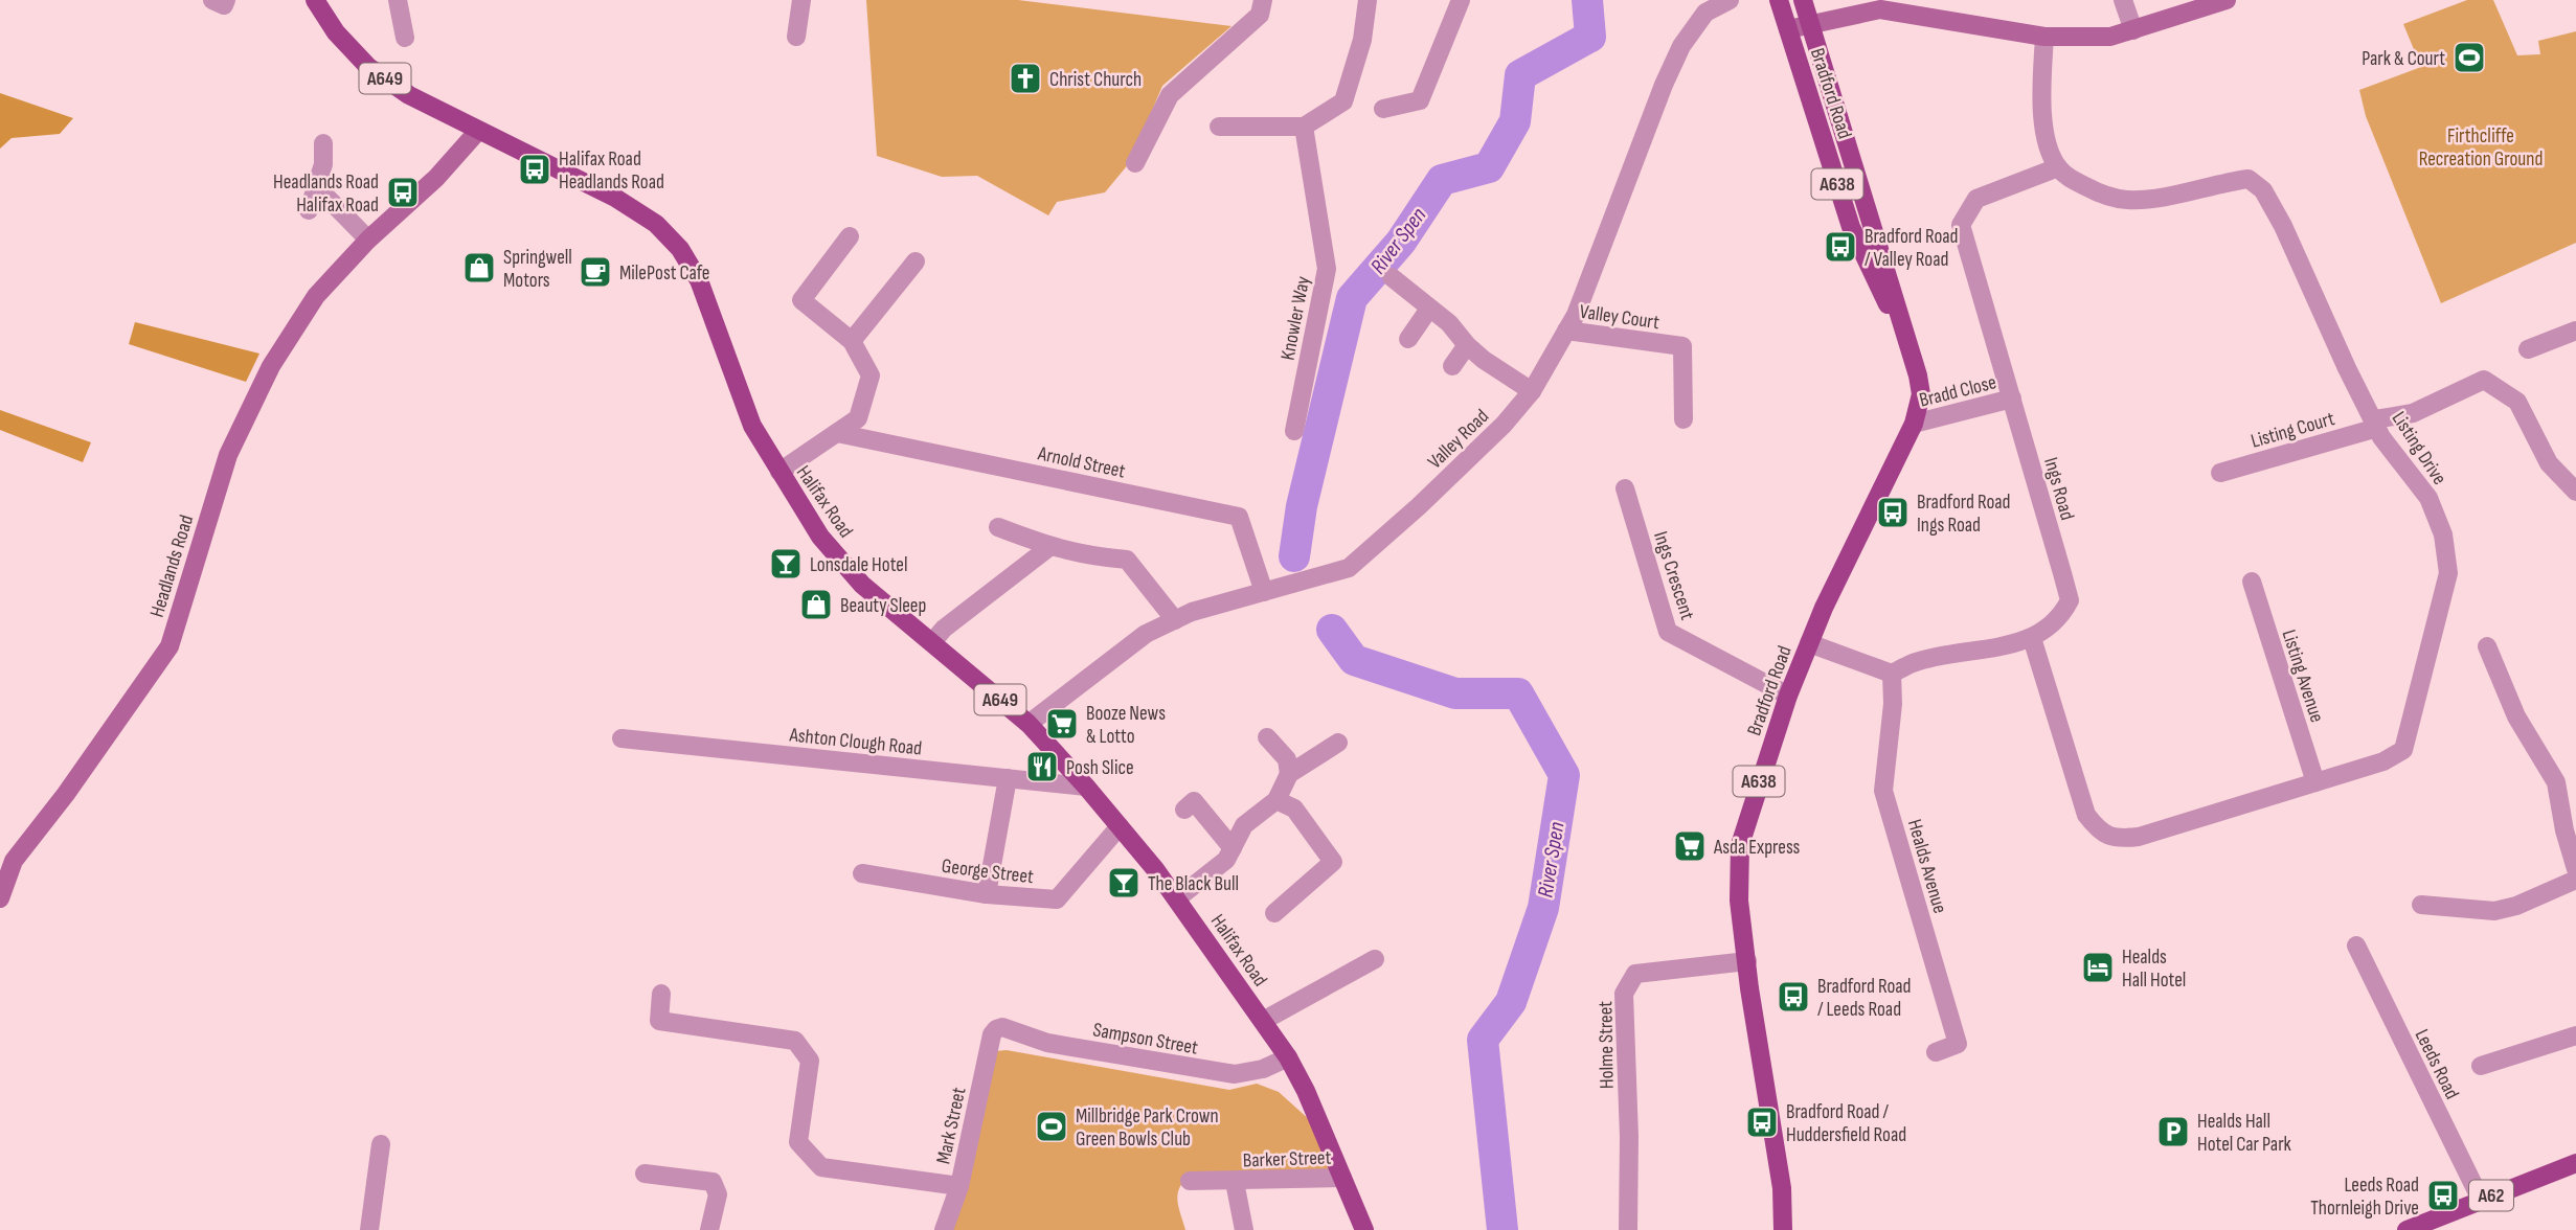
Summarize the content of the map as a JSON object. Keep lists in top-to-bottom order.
{
  "streets": {
    "main road": [
      "A649",
      "Bradford Road",
      "A638",
      "Halifax Road",
      "A62"
    ],
    "street": [
      "Valley Court",
      "Knowler Way",
      "Bradd Close",
      "Listing Court",
      "Valley Road",
      "Listing Drive",
      "Arnold Street",
      "Ings Road",
      "Headlands Road",
      "Ings Crescent",
      "Listing Avenue",
      "Ashton Clough Road",
      "Healds Avenue",
      "George Street",
      "Sampson Street",
      "Holme Street",
      "Leeds Road",
      "Mark Street",
      "Barker Street"
    ]
  },
  "crossings": [
    ["Bradford Road", "Bradd Close"],
    ["Bradford Road", "Ings Crescent"],
    ["Bradford Road", "Holme Street"],
    ["Valley Court", "Valley Road"],
    ["Bradd Close", "Ings Road"],
    ["Listing Court", "Listing Drive"],
    ["Valley Road", "Arnold Street"],
    ["Valley Road", "Halifax Road"],
    ["Listing Drive", "Ings Road"],
    ["Listing Drive", "Listing Avenue"],
    ["Ings Road", "Healds Avenue"],
    ["Halifax Road", "Headlands Road"],
    ["Halifax Road", "Ashton Clough Road"],
    ["Halifax Road", "George Street"],
    ["Halifax Road", "Sampson Street"],
    ["Halifax Road", "Barker Street"],
    ["Sampson Street", "Mark Street"],
    ["Leeds Road", "A62"]
  ],
  "water": ["River Spen"],
  "parks": ["Firthcliffe Recreation Ground"],
  "places": {
    "sports": ["Park & Court", "Millbridge Park Crown Green Bowls Club"],
    "church": ["Christ Church"],
    "bus stop": [
      "Halifax Road Headlands Road",
      "Headlands Road Halifax Road",
      "Bradford Road / Valley Road",
      "Bradford Road Ings Road",
      "Bradford Road / Leeds Road",
      "Bradford Road / Huddersfield Road",
      "Leeds Road Thornleigh Drive"
    ],
    "shop": ["Springwell Motors", "Beauty Sleep"],
    "cafe": ["MilePost Cafe"],
    "bar": ["Lonsdale Hotel", "The Black Bull"],
    "supermarket": ["Booze News & Lotto", "Asda Express"],
    "restaurant": ["Posh Slice"],
    "hotel": ["Healds Hall Hotel"],
    "parking": ["Healds Hall Hotel Car Park"]
  }
}
